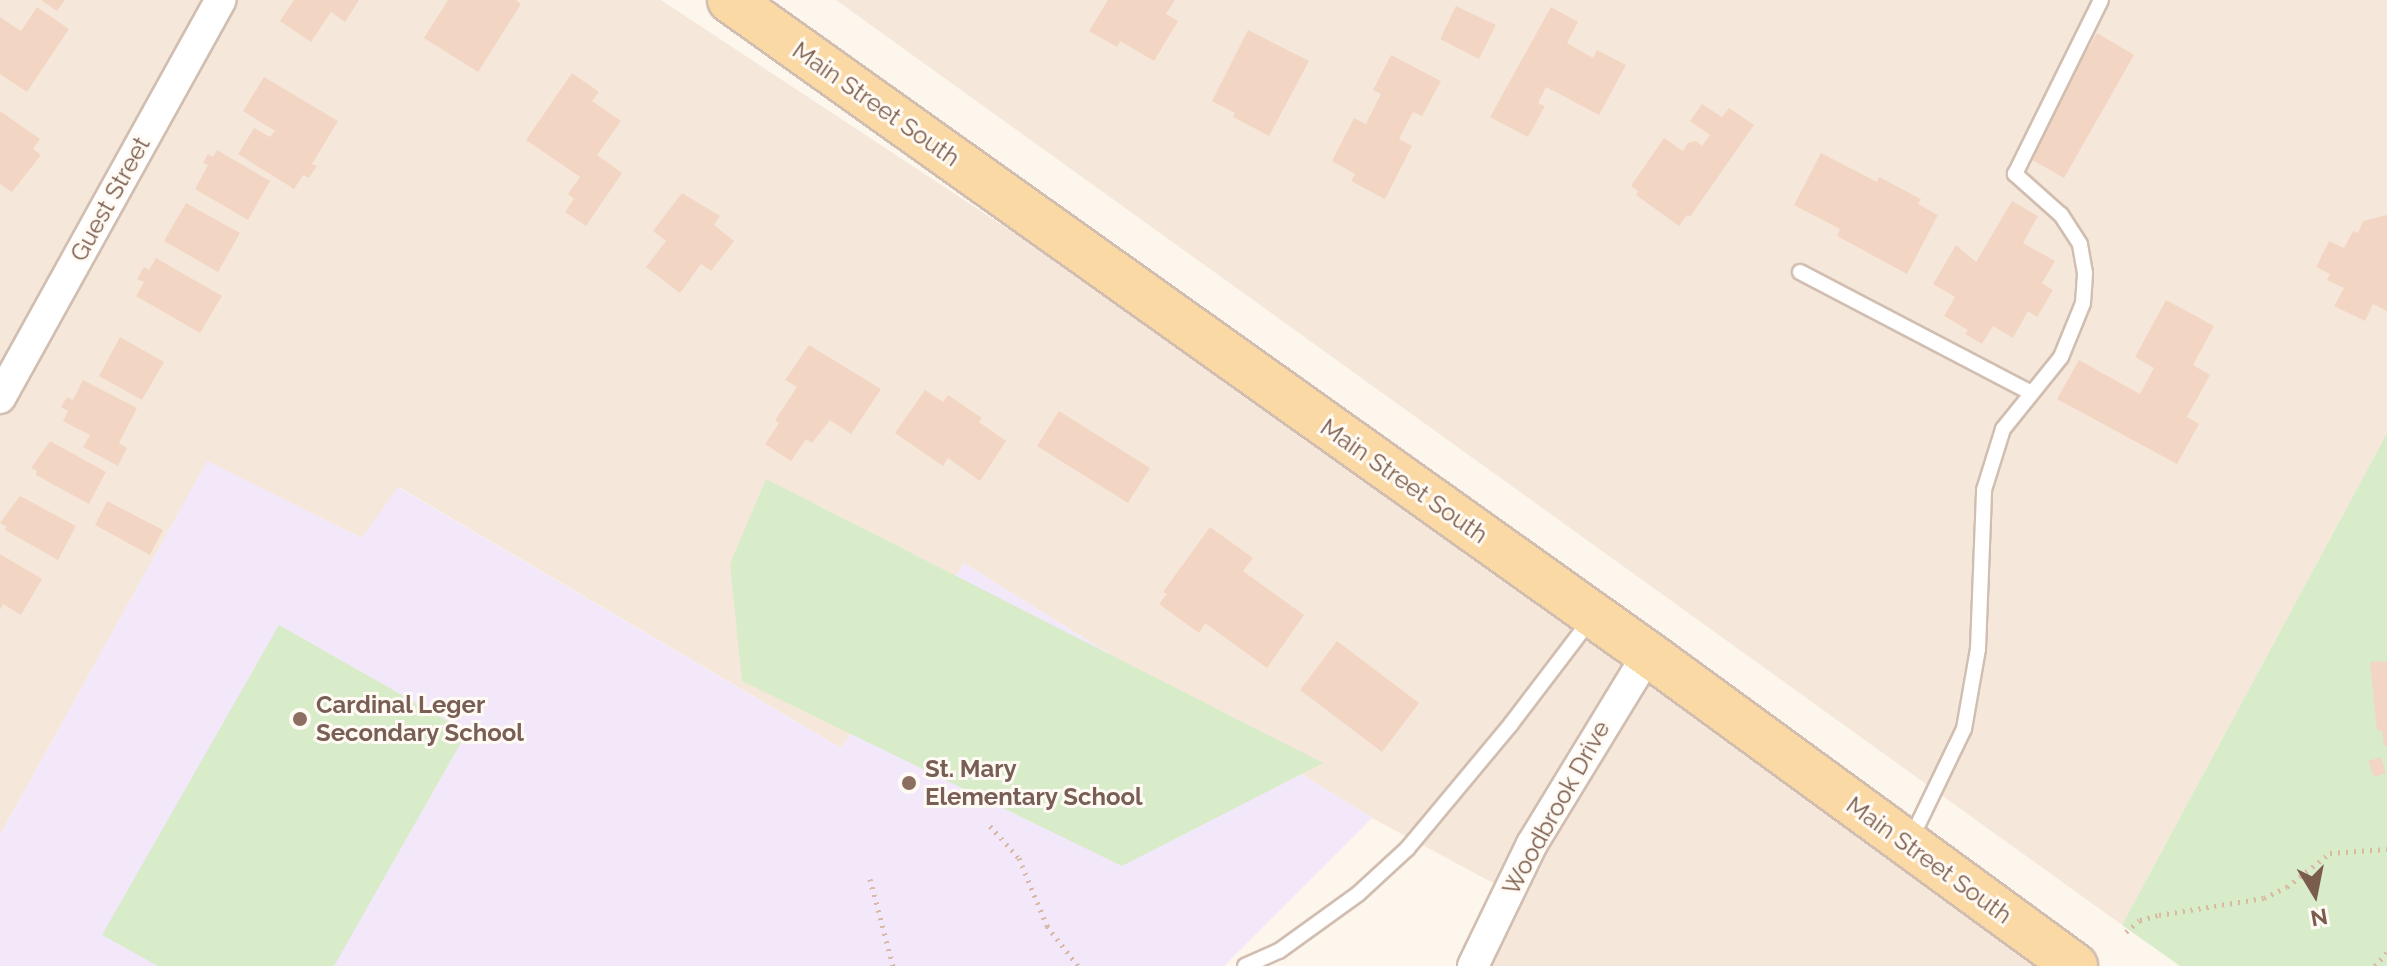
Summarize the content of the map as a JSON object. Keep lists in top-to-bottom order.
{
  "streets": {
    "main road": ["Main Street South"],
    "street": ["Guest Street", "Woodbrook Drive"]
  },
  "crossings": [
    ["Main Street South", "Woodbrook Drive"]
  ],
  "places": ["Cardinal Leger Secondary School", "St. Mary Elementary School"],
  "north": "bottom"
}
